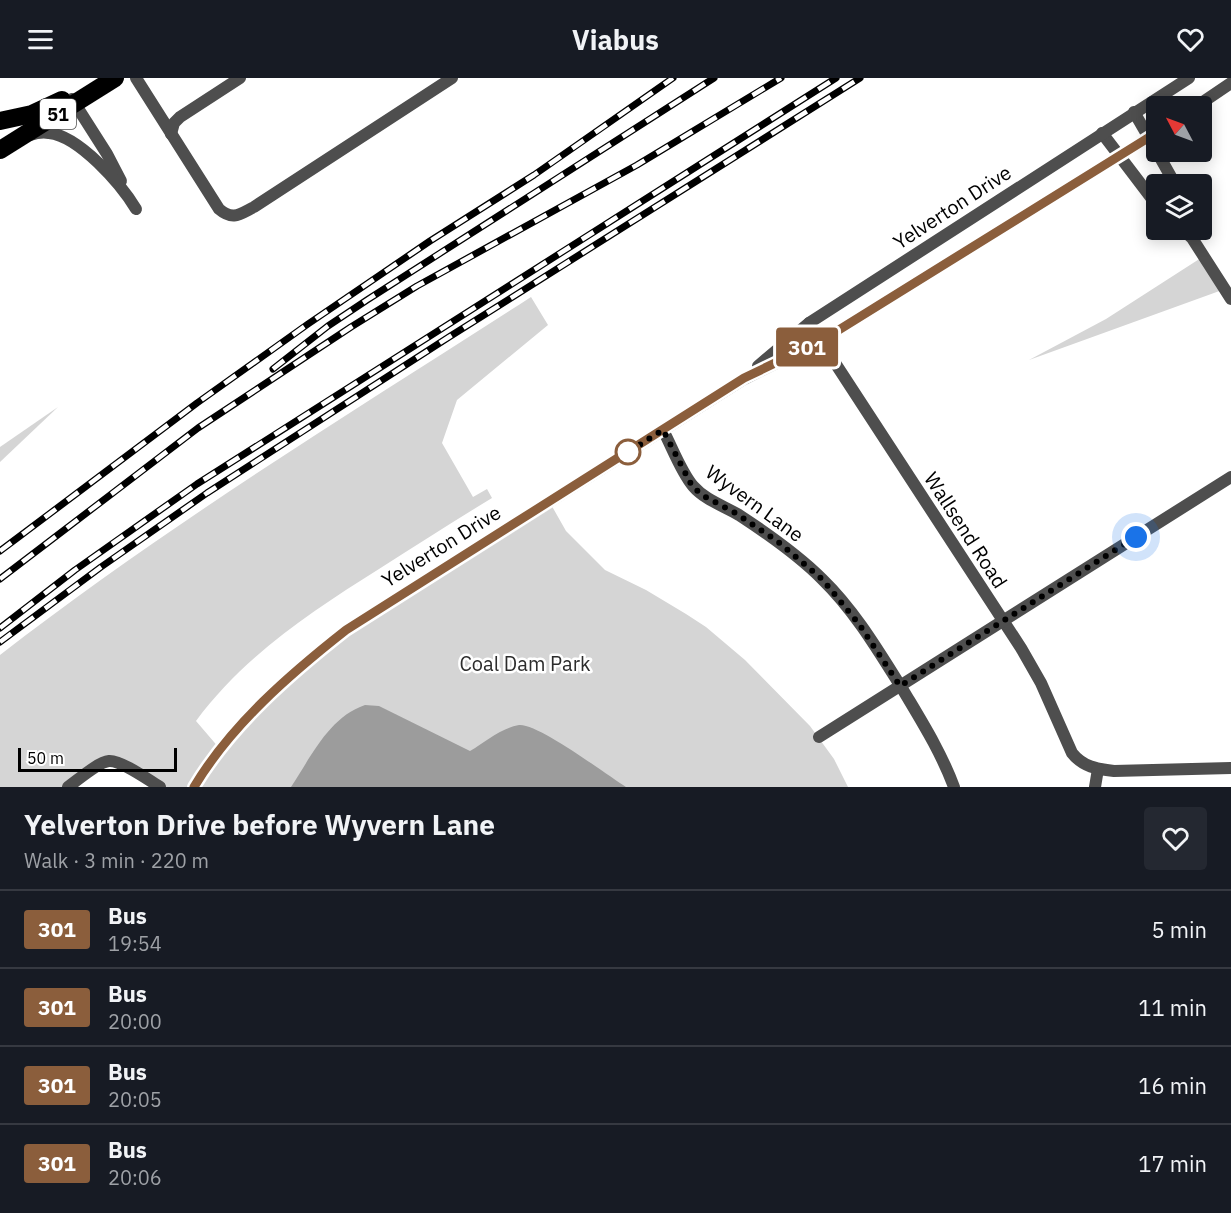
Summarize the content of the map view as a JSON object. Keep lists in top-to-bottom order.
{
  "streets": {
    "highway": ["51"],
    "street": ["Yelverton Drive", "Wyvern Lane", "Wallsend Road"]
  },
  "crossings": [
    ["Yelverton Drive", "Wyvern Lane"],
    ["Yelverton Drive", "Wallsend Road"]
  ],
  "parks": ["Coal Dam Park"],
  "lines": ["bus line 301"],
  "scale_bar": "50 m",
  "north": "top left",
  "page": {
    "header": "Viabus",
    "on_map": "301",
    "scale": "50 m",
    "heading": ["Yelverton Drive before Wyvern Lane", "Walk · 3 min · 220 m"],
    "list": [
      {
        "mark": "301",
        "name": "Bus",
        "note": "19:54",
        "value": "5 min"
      },
      {
        "mark": "301",
        "name": "Bus",
        "note": "20:00",
        "value": "11 min"
      },
      {
        "mark": "301",
        "name": "Bus",
        "note": "20:05",
        "value": "16 min"
      },
      {
        "mark": "301",
        "name": "Bus",
        "note": "20:06",
        "value": "17 min"
      }
    ]
  }
}
